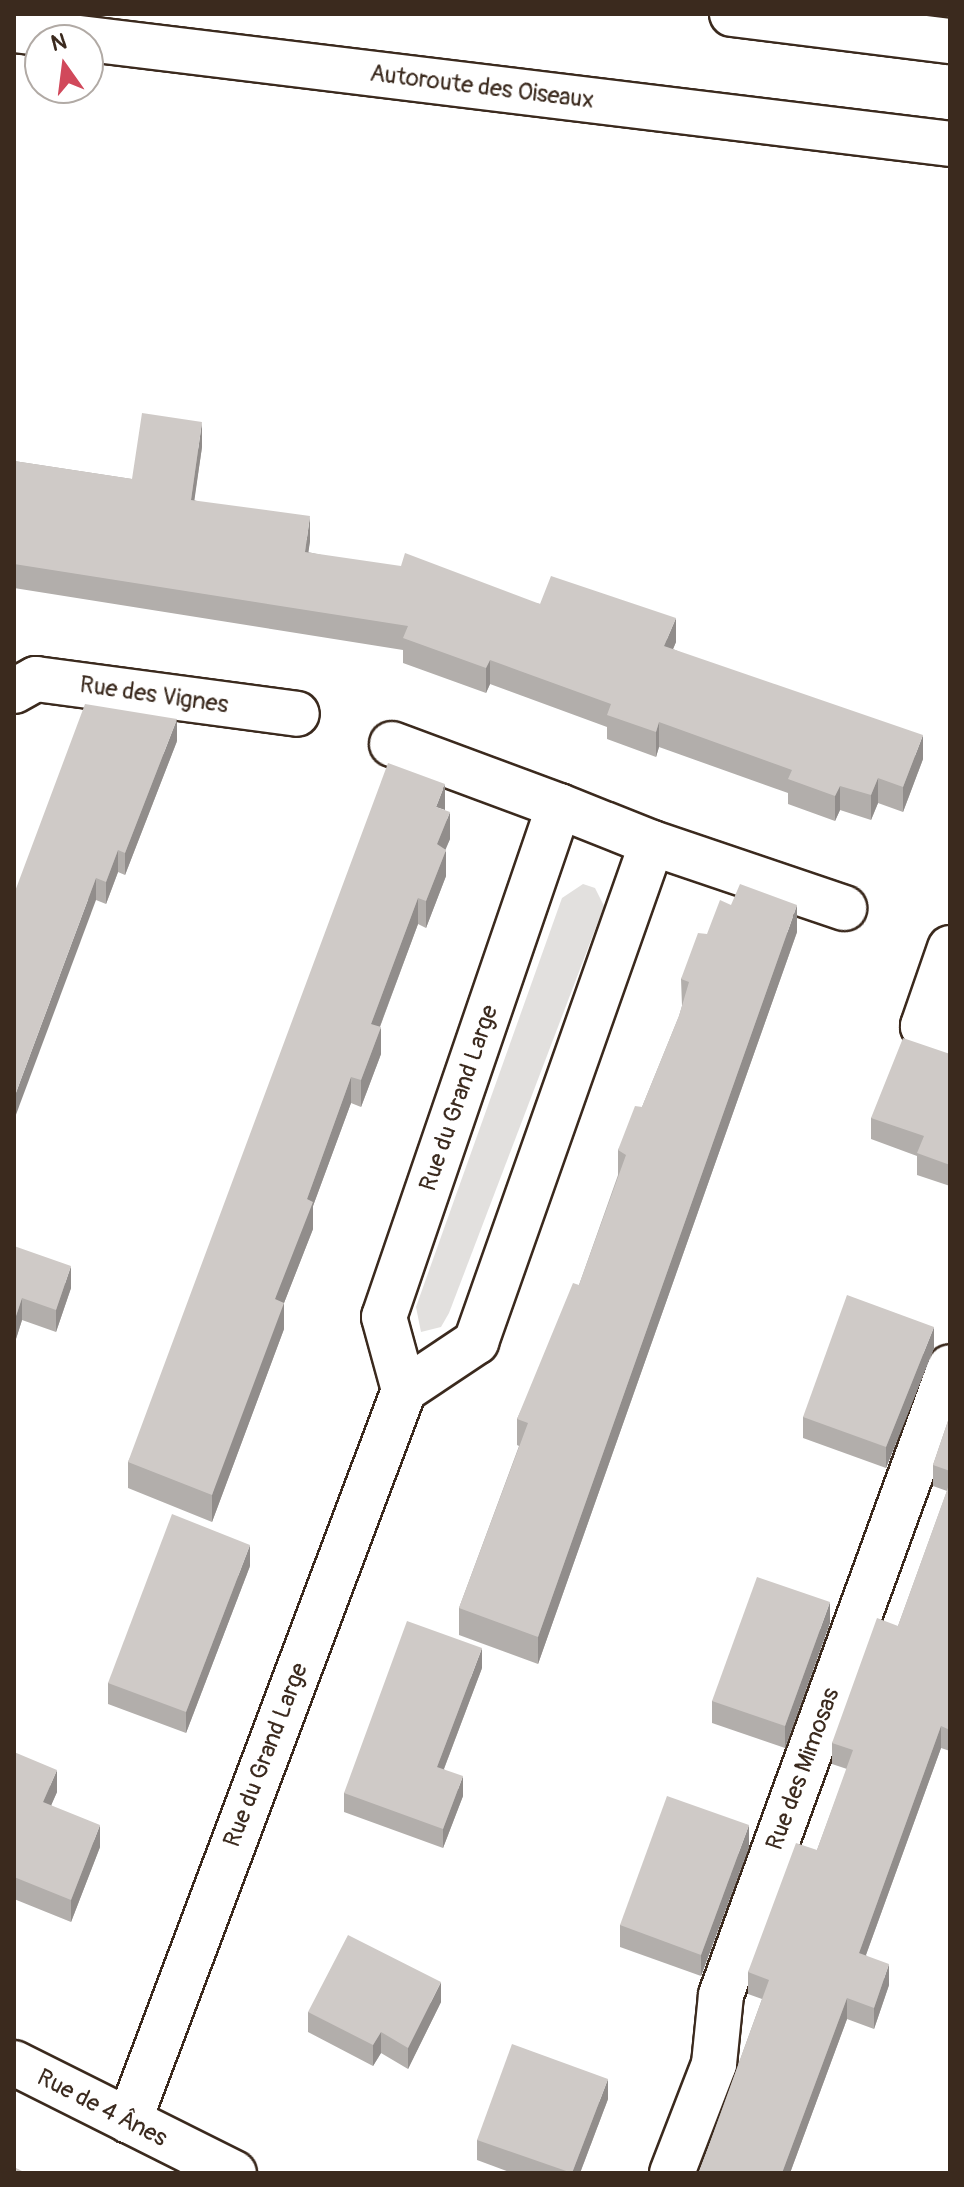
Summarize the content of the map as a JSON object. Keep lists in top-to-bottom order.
{
  "streets": {
    "main road": [
      "Autoroute des Oiseaux",
      "Rue des Vignes",
      "Rue du Grand Large",
      "Rue des Mimosas",
      "Rue de 4 Ânes"
    ]
  },
  "crossings": [
    ["Rue du Grand Large", "Rue de 4 Ânes"]
  ],
  "north": "top"
}
